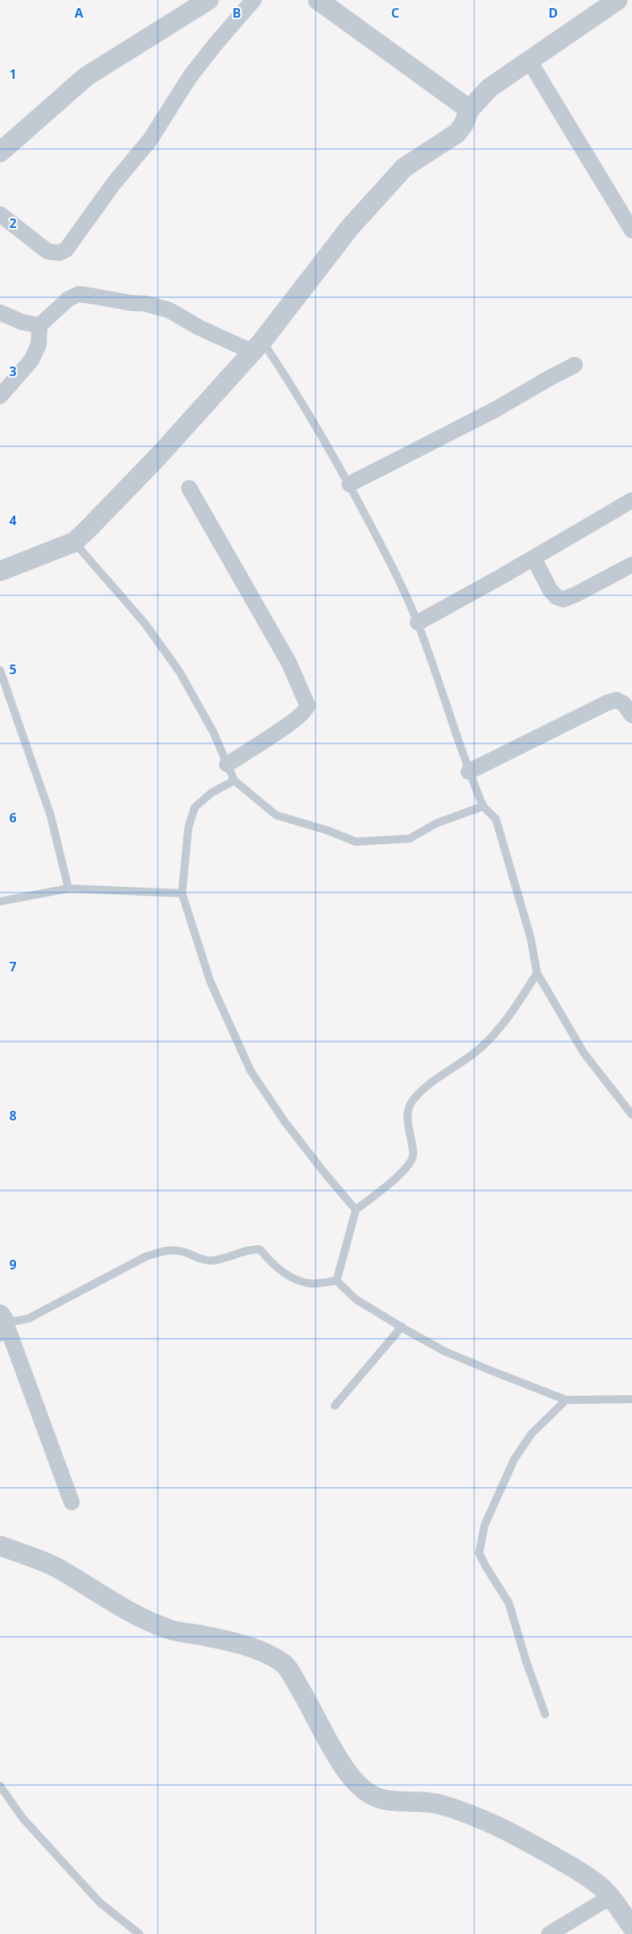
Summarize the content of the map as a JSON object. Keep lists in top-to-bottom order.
{
  "grid": {
    "columns": [
      "A",
      "B",
      "C",
      "D"
    ],
    "rows": [
      "1",
      "2",
      "3",
      "4",
      "5",
      "6",
      "7",
      "8",
      "9"
    ]
  }
}
